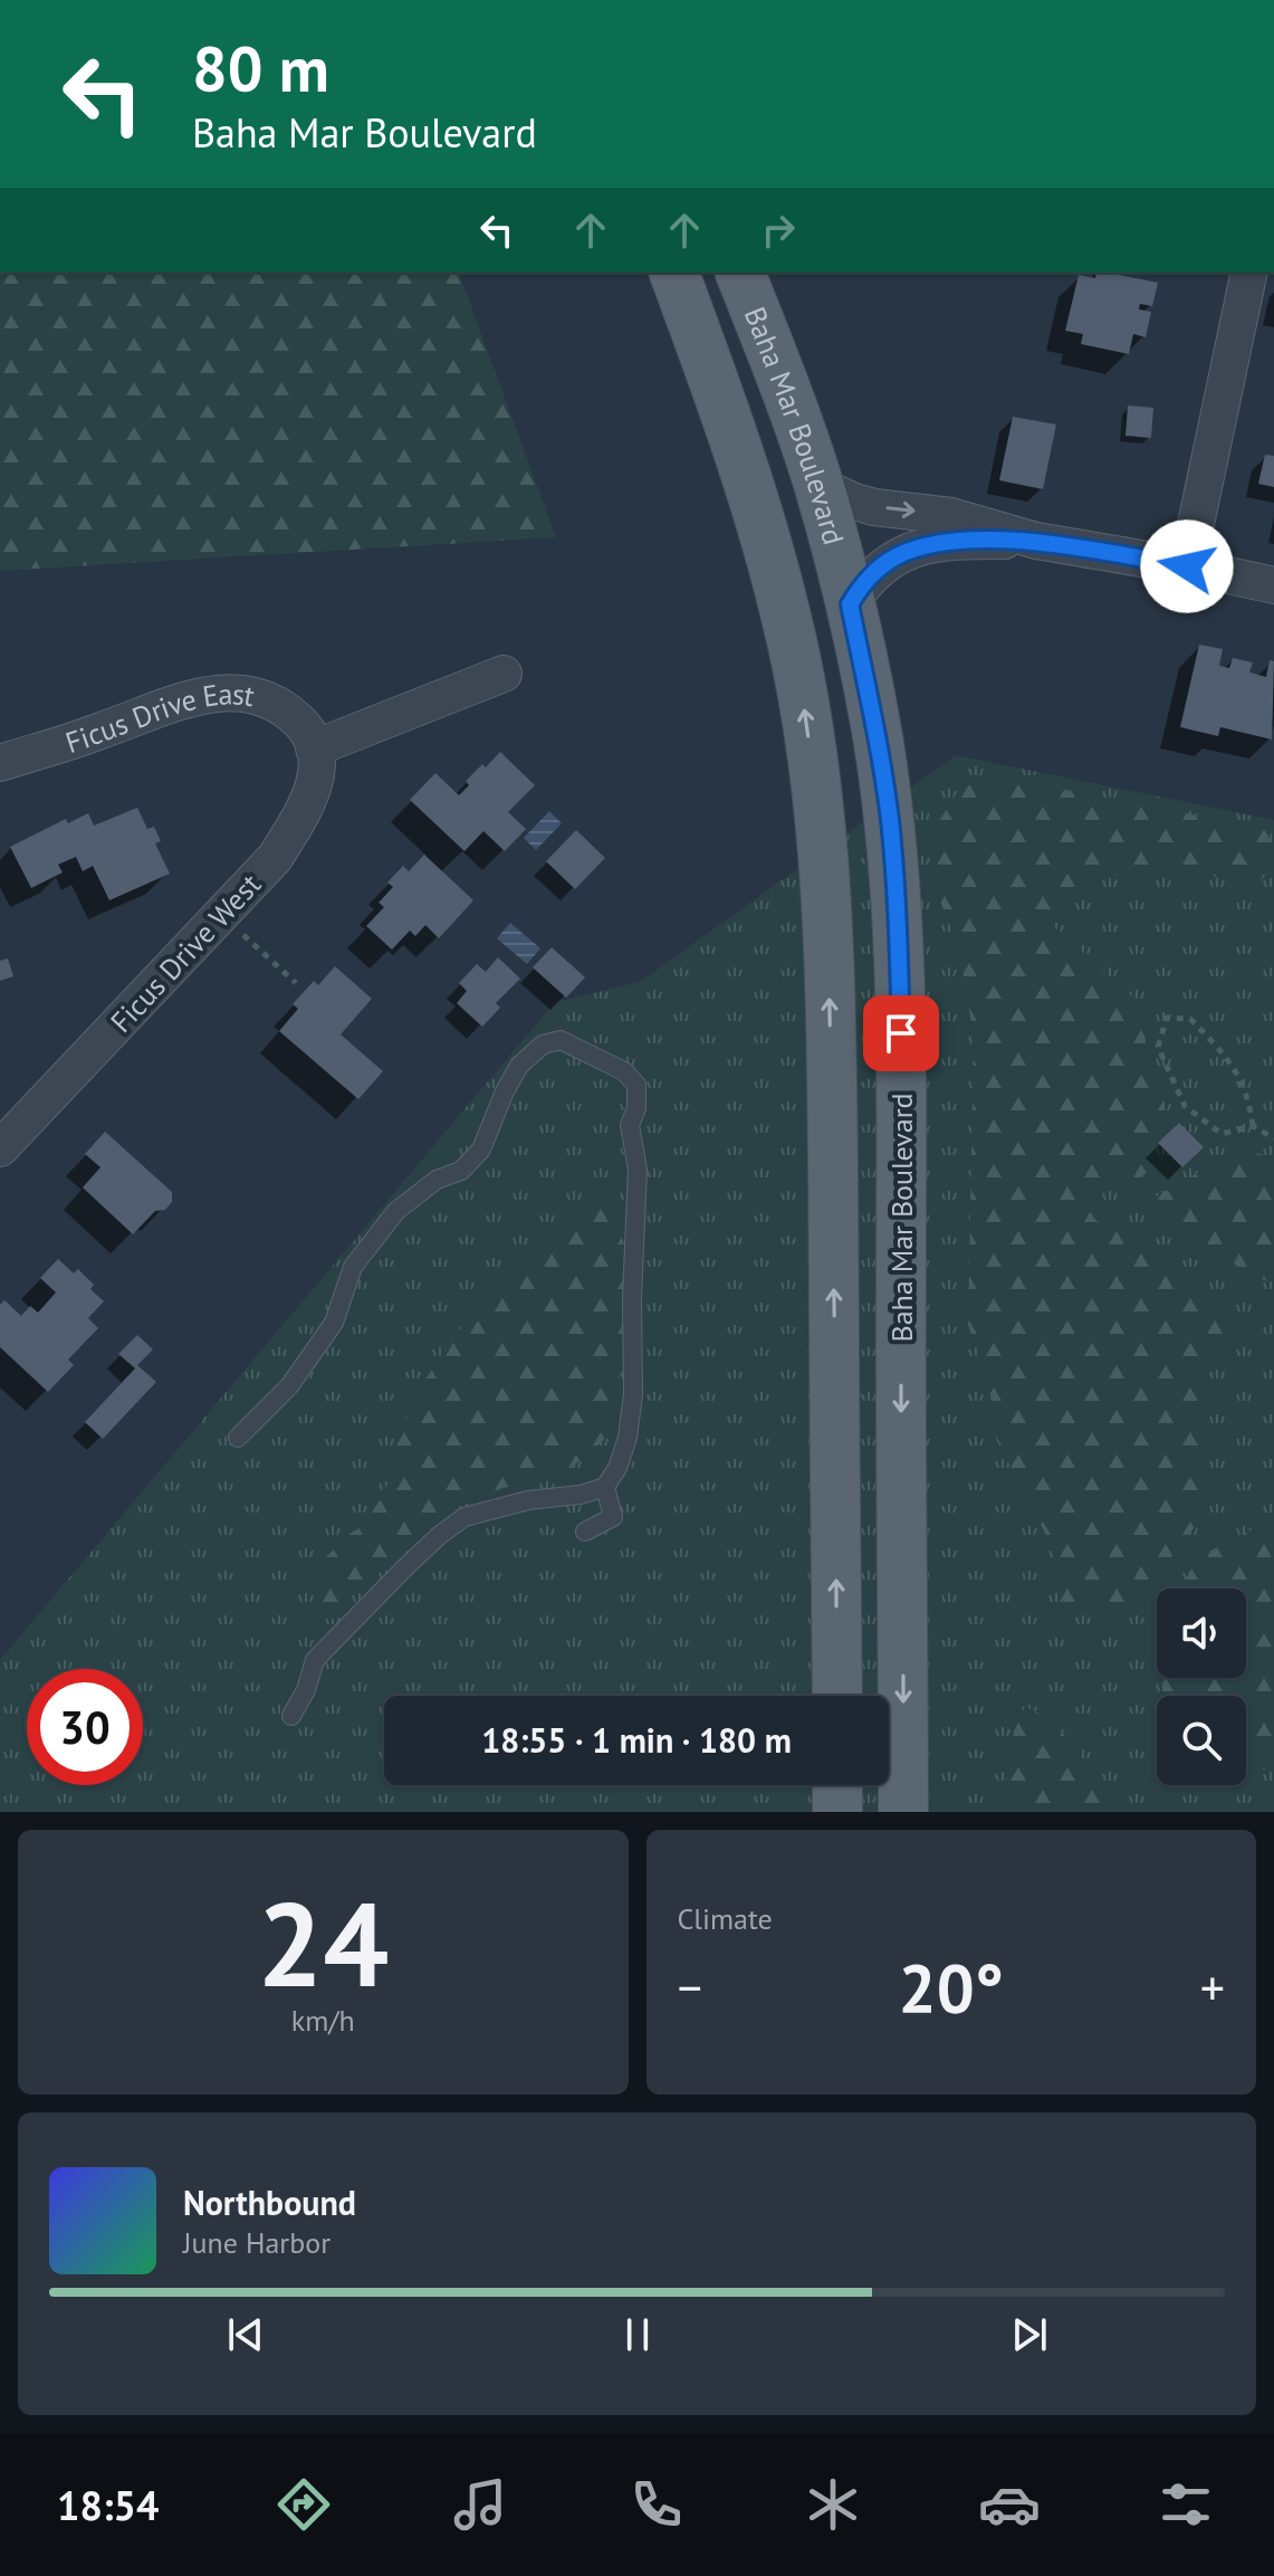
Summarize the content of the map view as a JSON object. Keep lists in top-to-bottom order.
{
  "streets": {
    "main road": ["Baha Mar Boulevard"],
    "street": ["Ficus Drive East", "Ficus Drive West"]
  },
  "crossings": [
    ["Ficus Drive East", "Ficus Drive West"]
  ],
  "page": {
    "turn": ["80 m", "Baha Mar Boulevard"],
    "limit": "30",
    "trip": "18:55 · 1 min · 180 m",
    "tile": [
      ["24", "km/h"],
      "Climate"
    ],
    "heat": ["−", "20°", "+"],
    "song": ["Northbound", "June Harbor"],
    "tabs": "18:54"
  }
}
